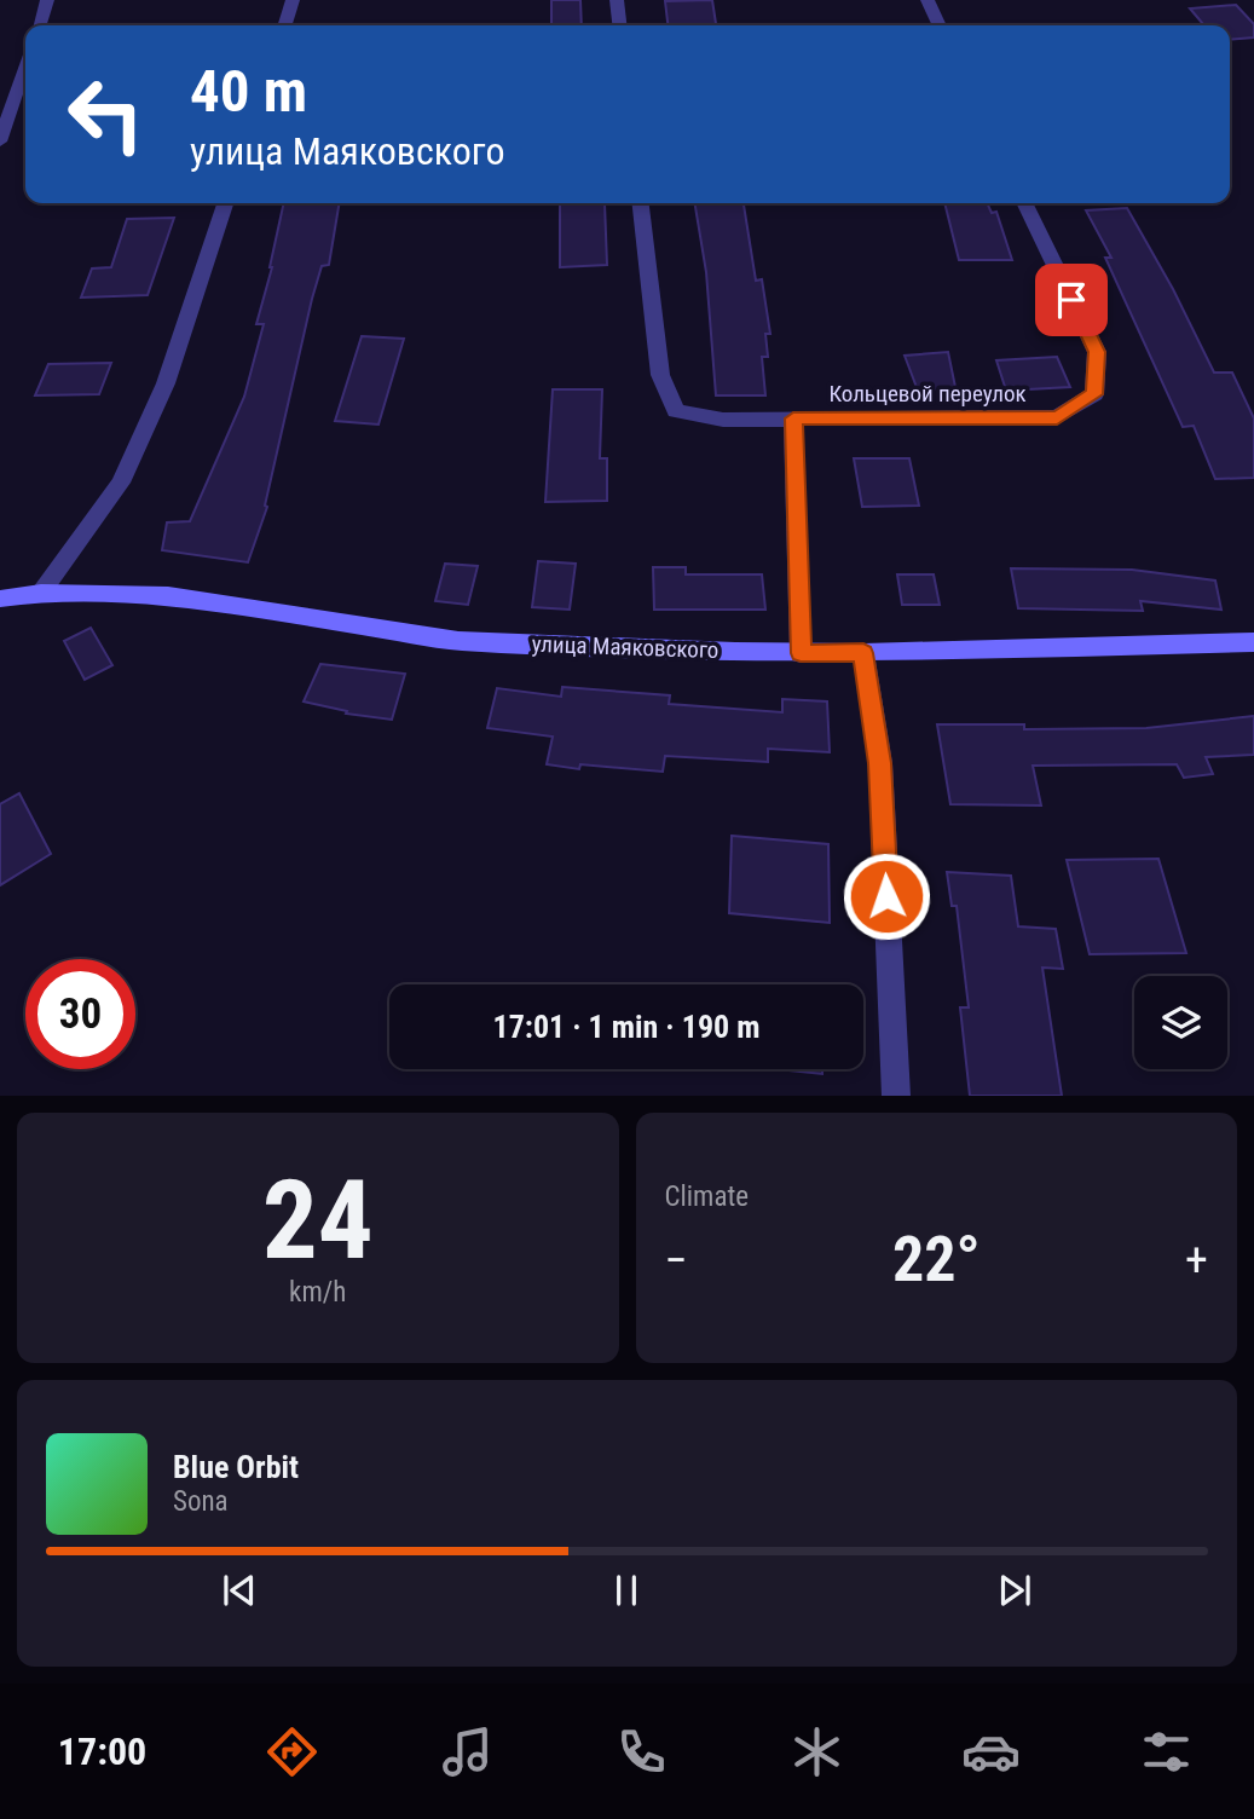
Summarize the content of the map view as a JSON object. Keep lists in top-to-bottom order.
{
  "streets": {
    "street": ["Кольцевой переулок", "улица Маяковского"]
  },
  "page": {
    "turn": ["40 m", "улица Маяковского"],
    "limit": "30",
    "trip": "17:01 · 1 min · 190 m",
    "tile": [
      ["24", "km/h"],
      "Climate"
    ],
    "heat": ["−", "22°", "+"],
    "song": ["Blue Orbit", "Sona"],
    "tabs": "17:00"
  }
}
